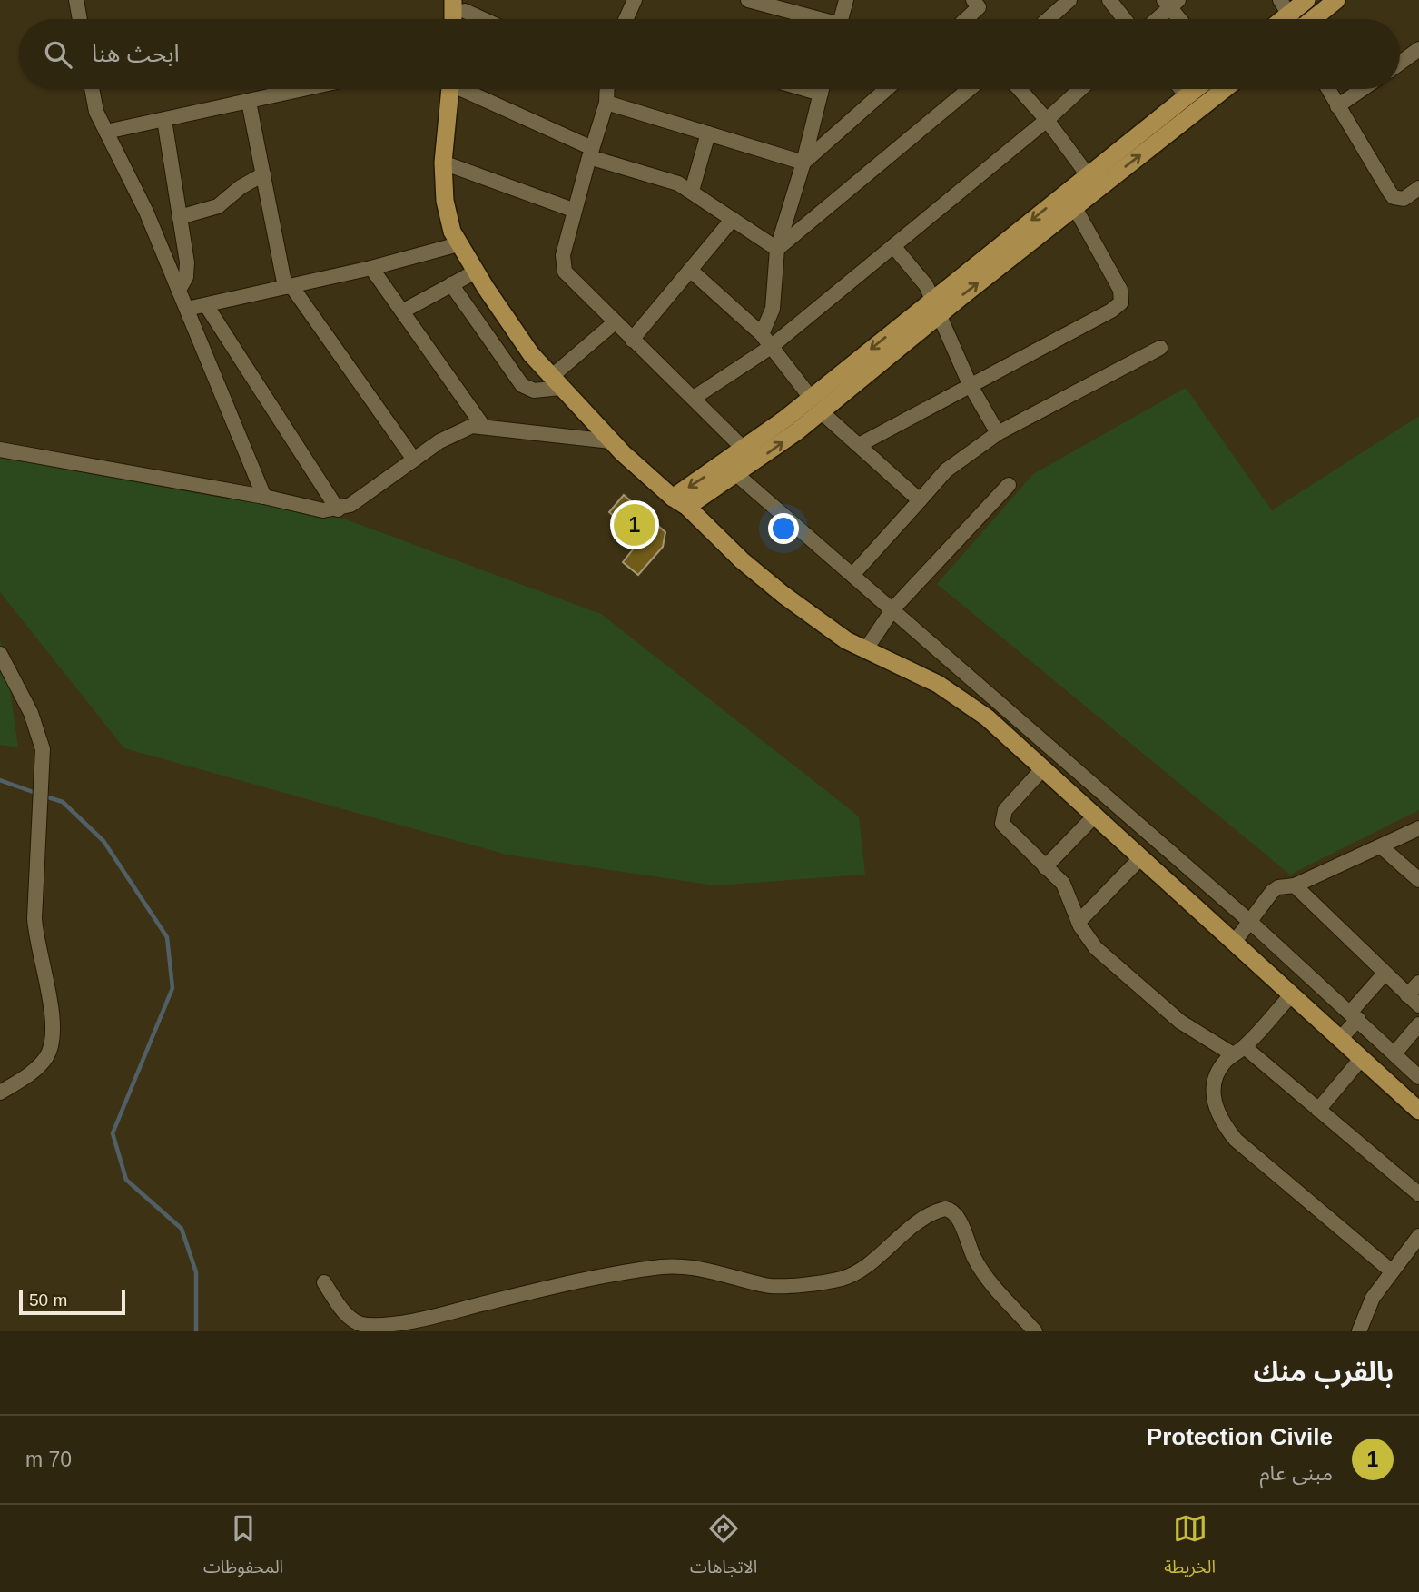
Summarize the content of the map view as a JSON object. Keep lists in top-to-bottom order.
{
  "scale_bar": "50 m",
  "page": {
    "search": "ابحث هنا",
    "pins": "1",
    "scale": "50 m",
    "heading": "بالقرب منك",
    "list": [
      {
        "mark": "1",
        "name": "Protection Civile",
        "note": "مبنى عام",
        "value": "70 m"
      }
    ],
    "nav": ["الخريطة", "الاتجاهات", "المحفوظات"]
  }
}
